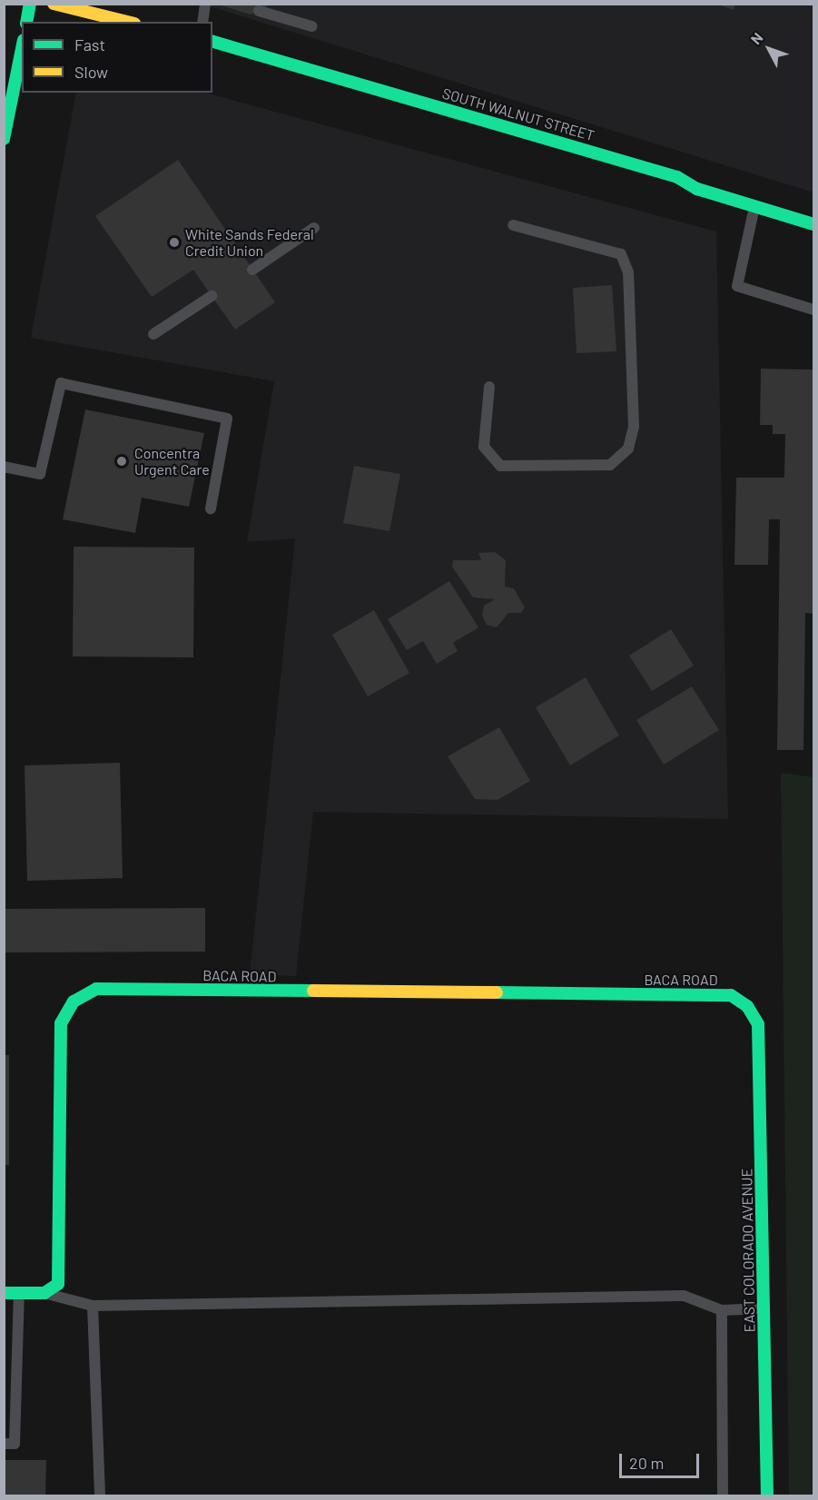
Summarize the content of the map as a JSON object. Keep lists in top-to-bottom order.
{
  "streets": {
    "street": ["SOUTH WALNUT STREET", "BACA ROAD", "EAST COLORADO AVENUE"]
  },
  "crossings": [
    ["BACA ROAD", "EAST COLORADO AVENUE"]
  ],
  "places": ["White Sands Federal Credit Union", "Concentra Urgent Care"],
  "legend": ["Fast", "Slow"],
  "scale_bar": "20 m",
  "north": "top left"
}
